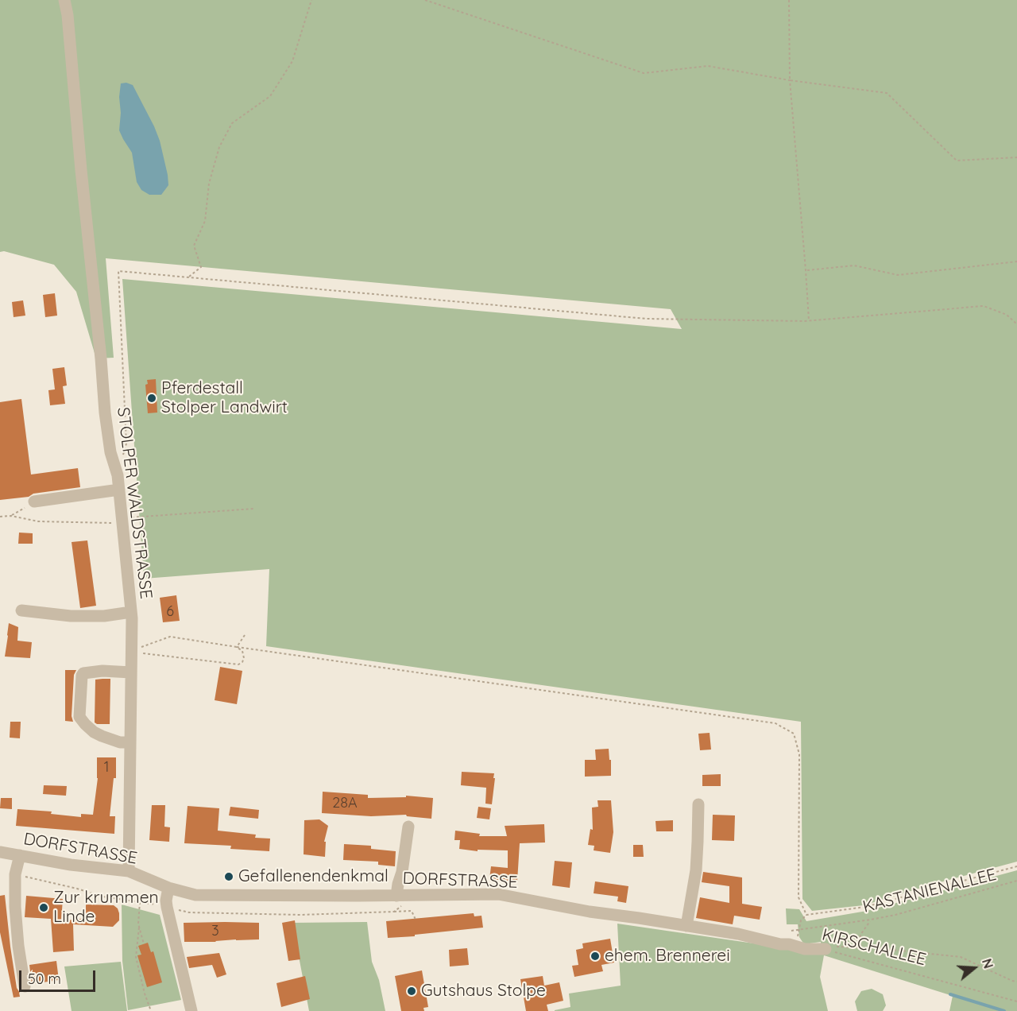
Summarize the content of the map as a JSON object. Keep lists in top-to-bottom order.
{
  "streets": {
    "street": ["STOLPER WALDSTRASSE", "DORFSTRASSE", "KIRSCHALLEE"],
    "path": ["KASTANIENALLEE"]
  },
  "crossings": [
    ["STOLPER WALDSTRASSE", "DORFSTRASSE"],
    ["DORFSTRASSE", "KIRSCHALLEE"]
  ],
  "places": [
    "Pferdestall Stolper Landwirt",
    "Gefallenendenkmal",
    "Zur krummen Linde",
    "ehem. Brennerei",
    "Gutshaus Stolpe"
  ],
  "house_numbers": [
    "6",
    "1",
    "28A",
    "3"
  ],
  "scale_bar": "50 m",
  "north": "right"
}
